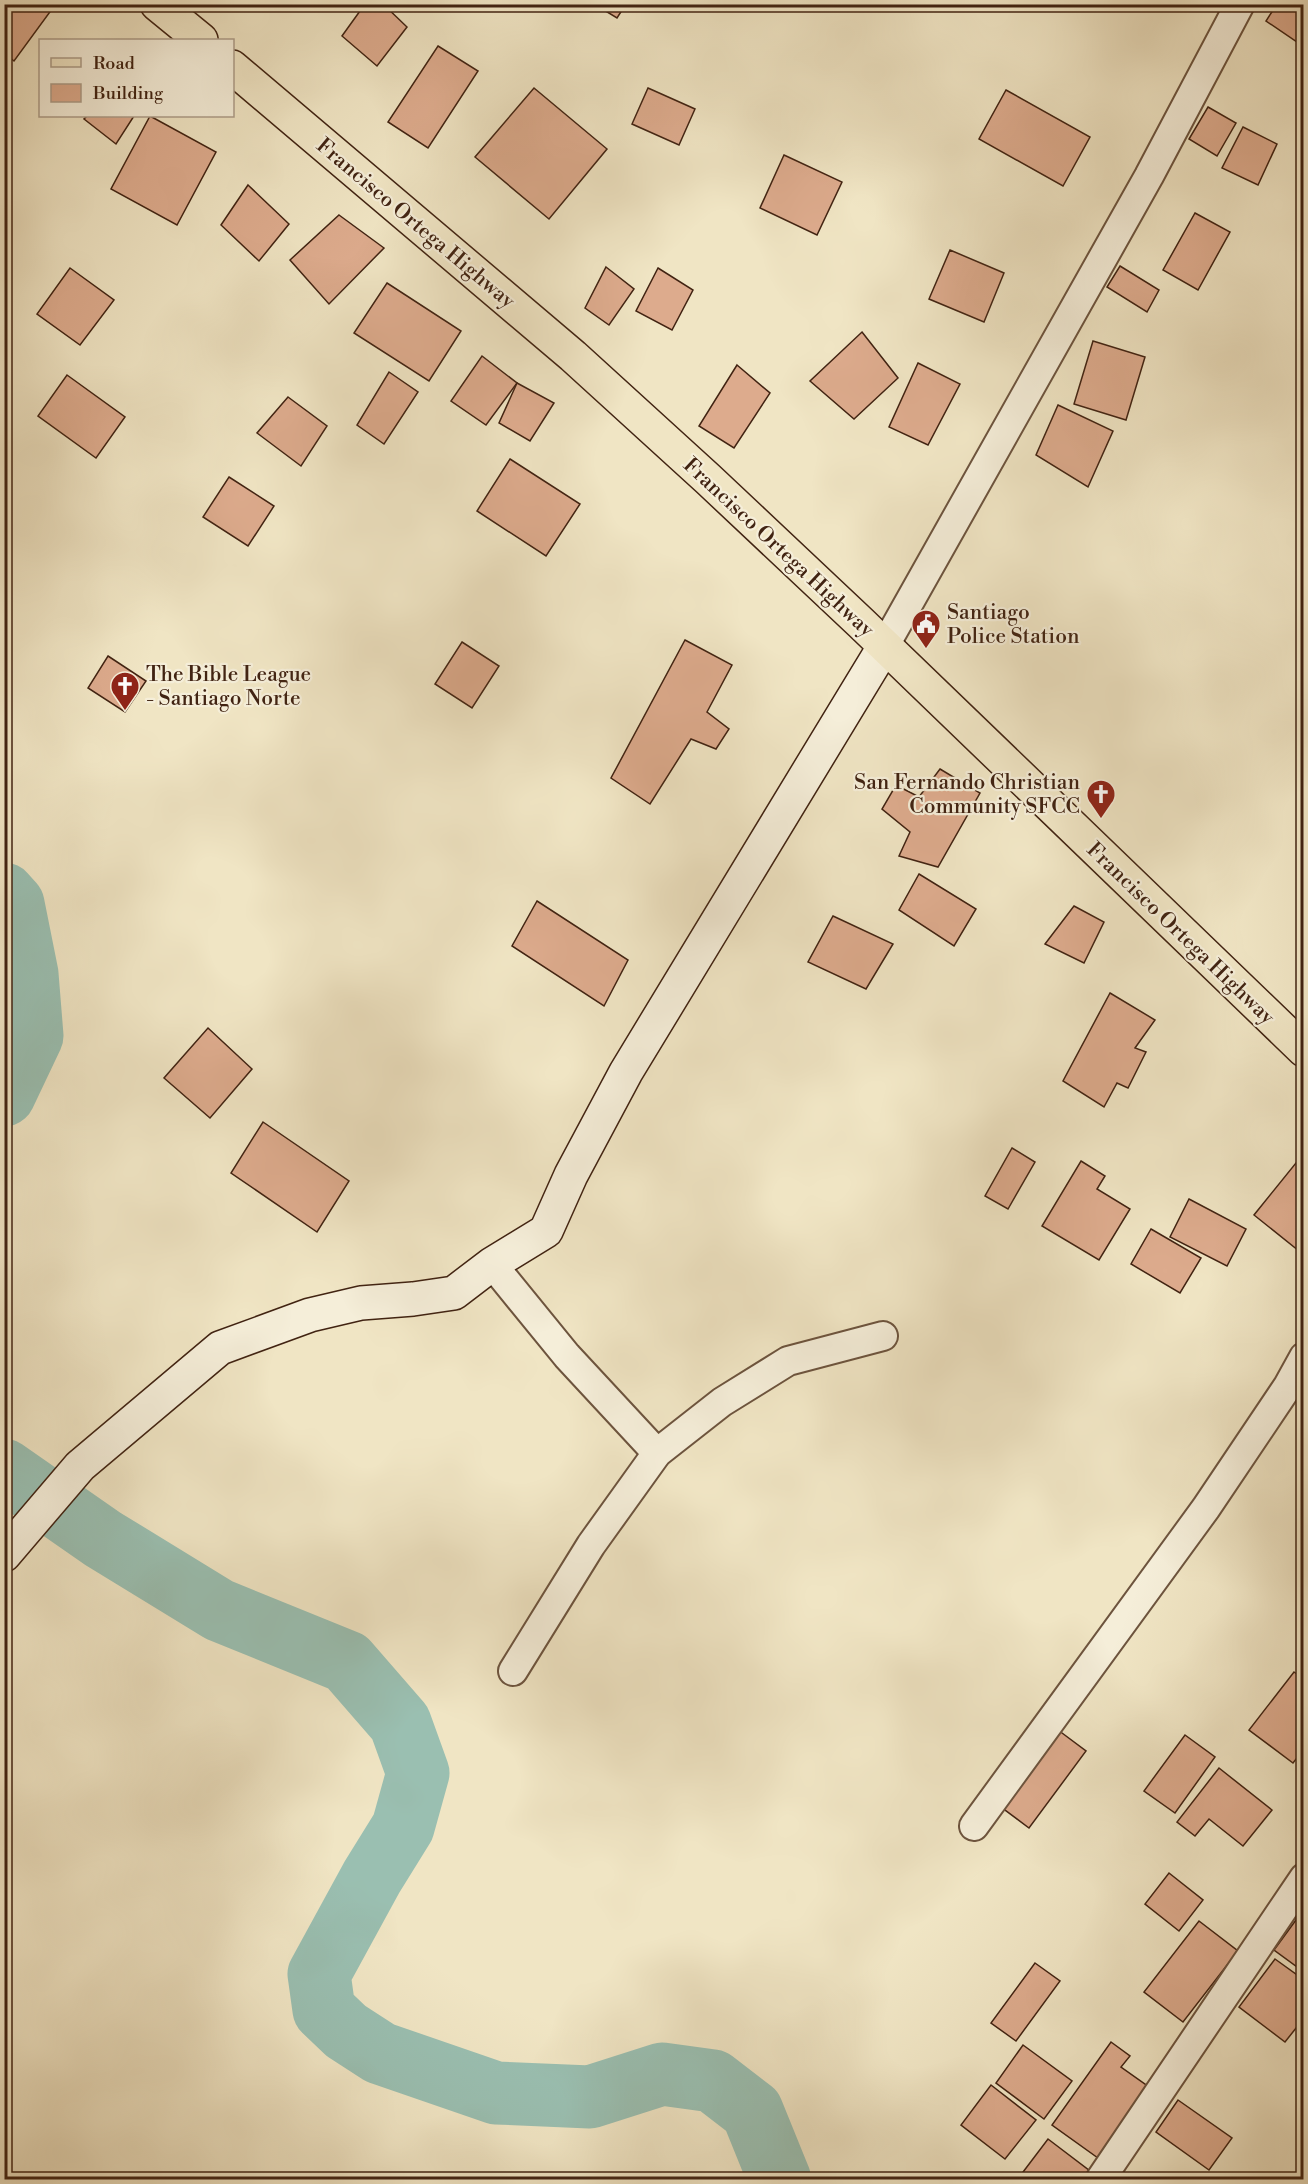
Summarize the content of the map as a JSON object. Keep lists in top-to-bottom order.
{
  "streets": {
    "main road": ["Francisco Ortega Highway"]
  },
  "places": {
    "public building": ["Santiago Police Station"],
    "church": ["The Bible League - Santiago Norte", "San Fernando Christian Community SFCC"]
  },
  "legend": ["Road", "Building"]
}
